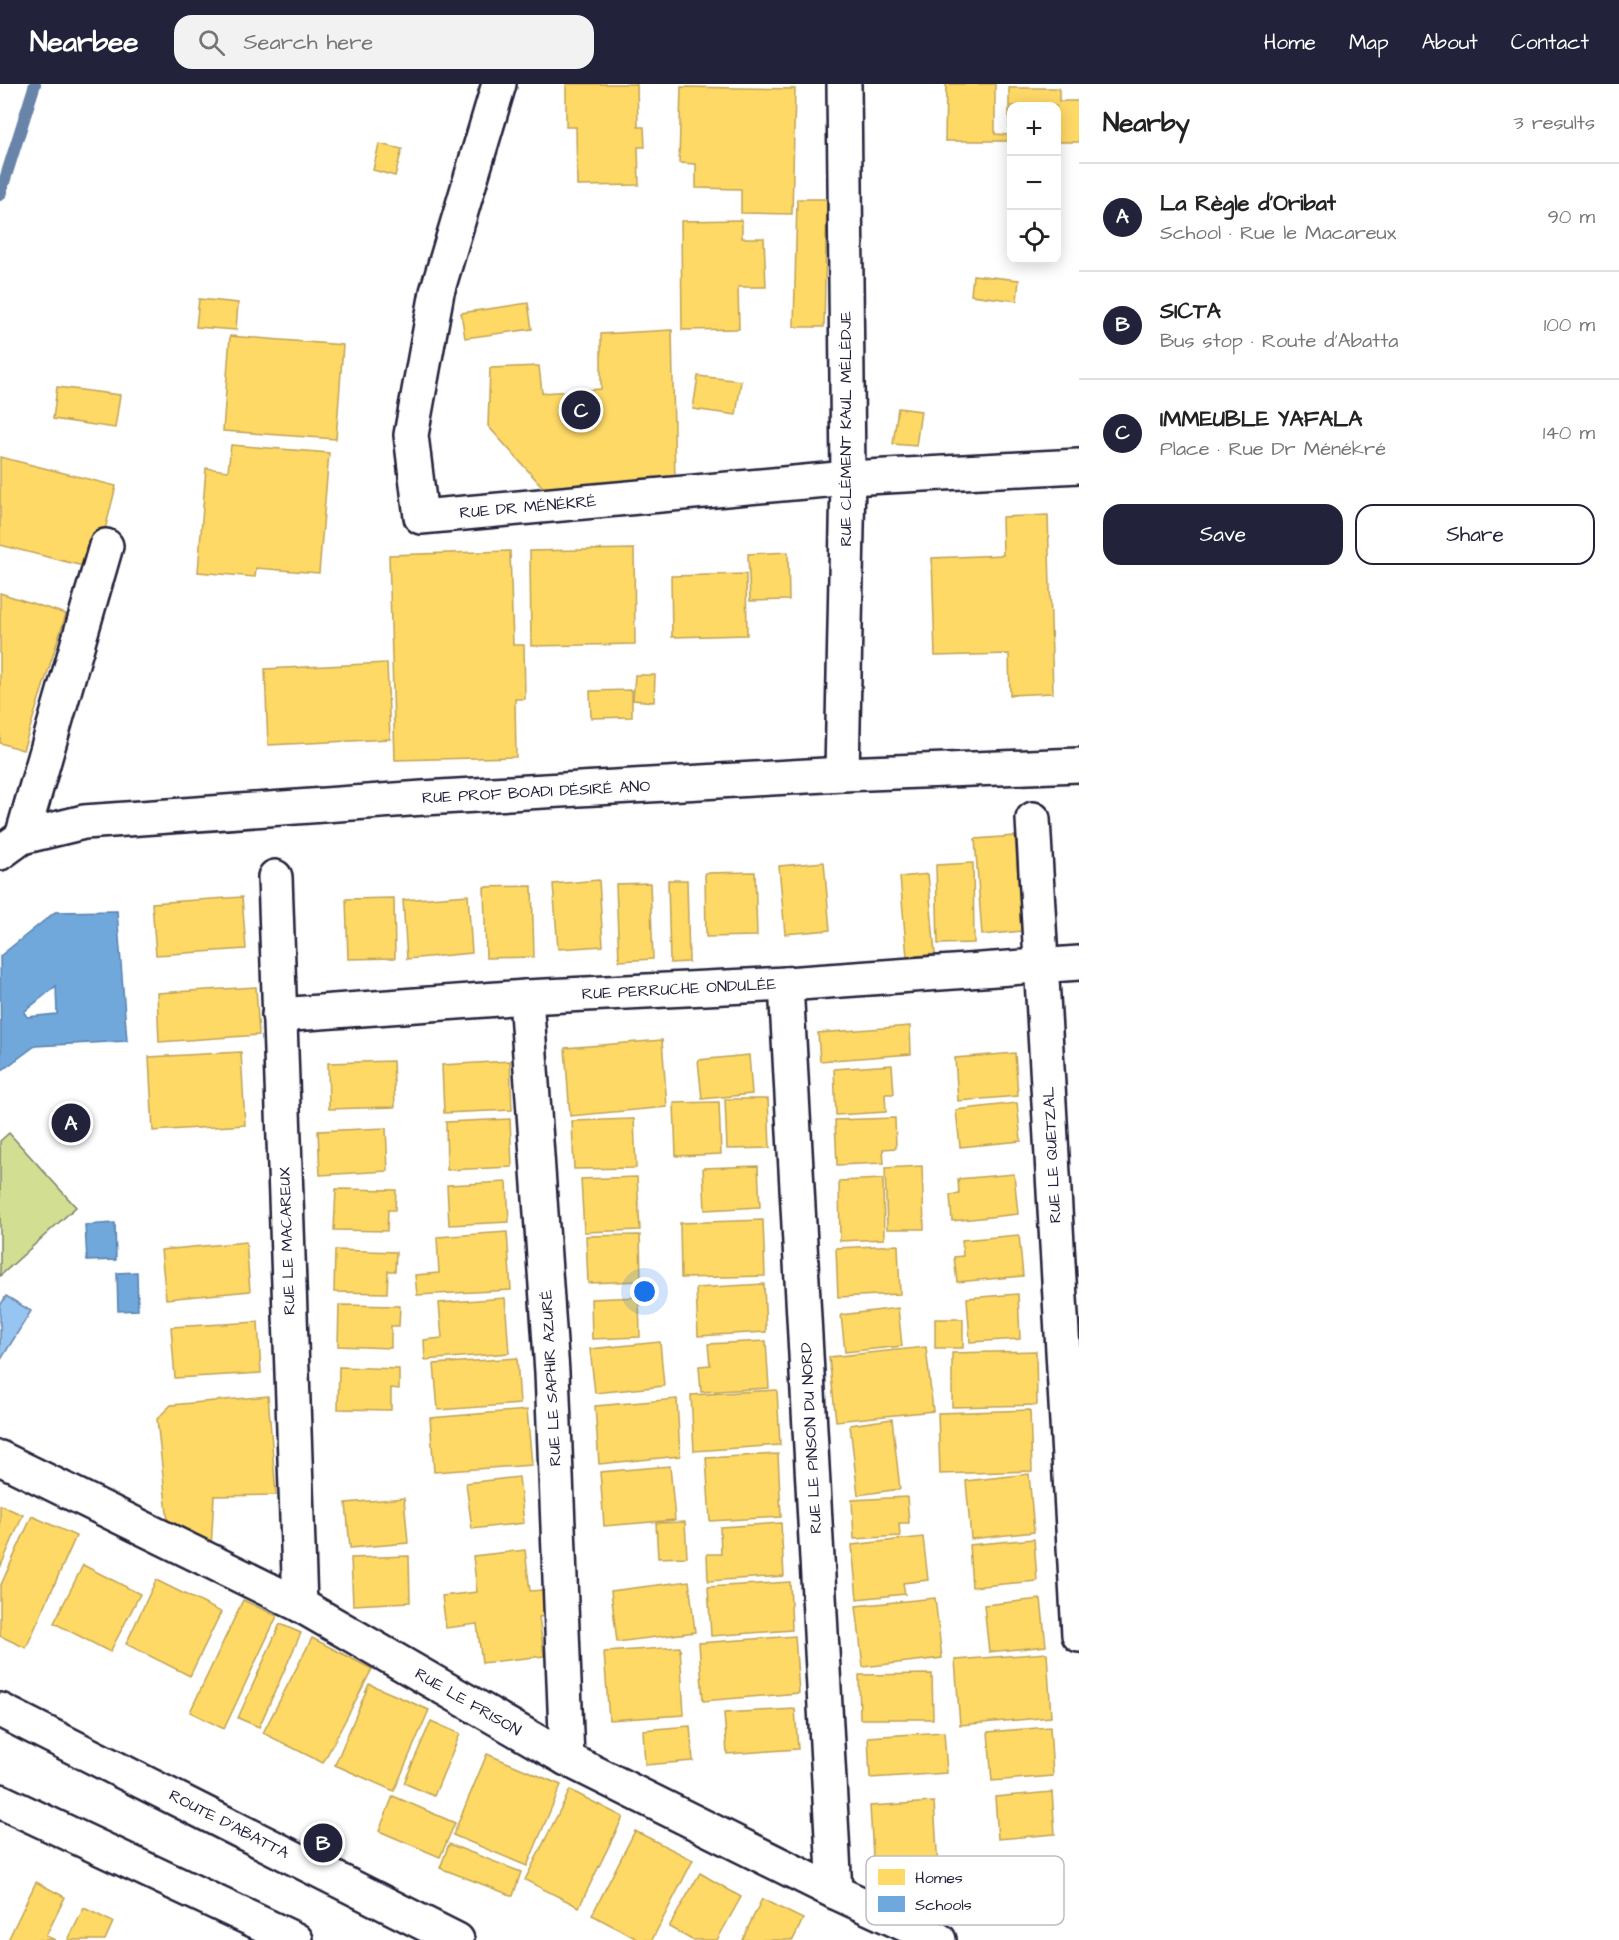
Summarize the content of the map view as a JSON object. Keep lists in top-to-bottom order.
{
  "streets": {
    "street": [
      "RUE CLÉMENT KAUL MÉLÈDJE",
      "RUE DR MÉNÉKRÉ",
      "RUE PROF BOADI DÉSIRÉ ANO",
      "RUE PERRUCHE ONDULÉE",
      "RUE LE QUETZAL",
      "RUE LE MACAREUX",
      "RUE LE SAPHIR AZURÉ",
      "RUE LE PINSON DU NORD",
      "RUE LE FRISON",
      "ROUTE D'ABATTA"
    ]
  },
  "crossings": [
    ["RUE CLÉMENT KAUL MÉLÈDJE", "RUE DR MÉNÉKRÉ"],
    ["RUE CLÉMENT KAUL MÉLÈDJE", "RUE PROF BOADI DÉSIRÉ ANO"],
    ["RUE PERRUCHE ONDULÉE", "RUE LE QUETZAL"],
    ["RUE PERRUCHE ONDULÉE", "RUE LE MACAREUX"],
    ["RUE PERRUCHE ONDULÉE", "RUE LE SAPHIR AZURÉ"],
    ["RUE PERRUCHE ONDULÉE", "RUE LE PINSON DU NORD"],
    ["RUE LE MACAREUX", "RUE LE FRISON"],
    ["RUE LE SAPHIR AZURÉ", "RUE LE FRISON"],
    ["RUE LE PINSON DU NORD", "RUE LE FRISON"]
  ],
  "legend": ["Homes", "Schools"],
  "page": {
    "header": "Nearbee",
    "search": "Search here",
    "nav": [
      "Home",
      "Map",
      "About",
      "Contact"
    ],
    "heading": ["Nearby", "3 results"],
    "map_buttons": ["+", "−"],
    "list": [
      {
        "mark": "A",
        "name": "La Règle d'Oribat",
        "note": "School · Rue le Macareux",
        "value": "90 m"
      },
      {
        "mark": "B",
        "name": "SICTA",
        "note": "Bus stop · Route d'Abatta",
        "value": "100 m"
      },
      {
        "mark": "C",
        "name": "IMMEUBLE YAFALA",
        "note": "Place · Rue Dr Ménékré",
        "value": "140 m"
      }
    ],
    "pins": ["C", "A", "B"],
    "buttons": ["Save", "Share"]
  }
}
